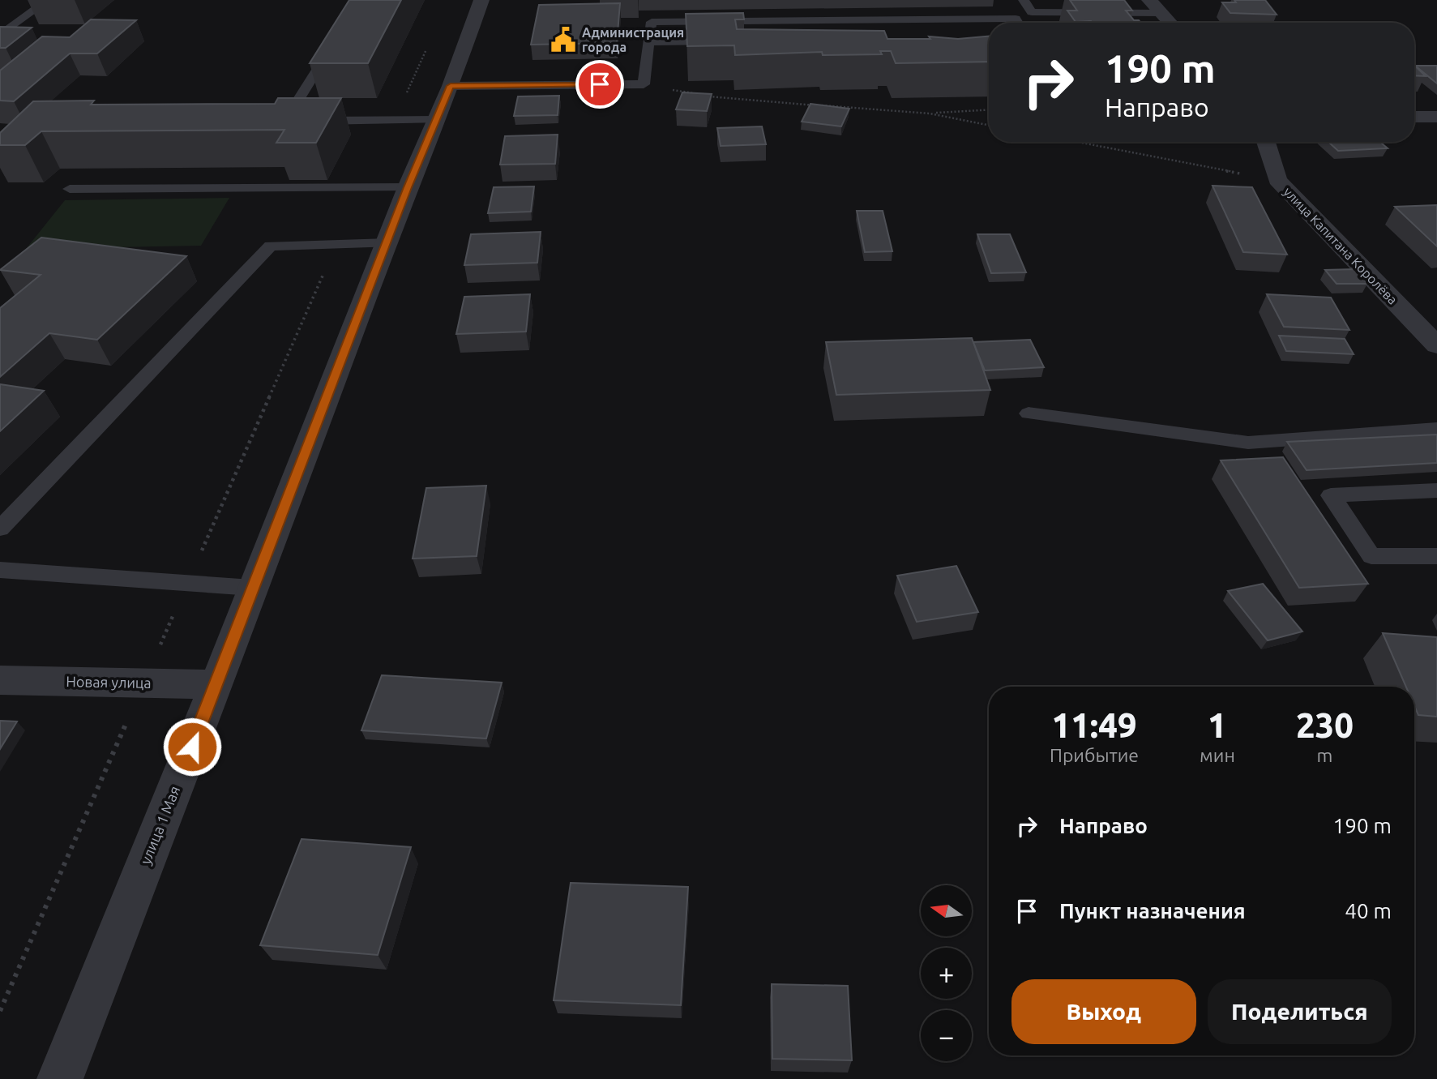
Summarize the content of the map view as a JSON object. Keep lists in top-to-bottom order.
{
  "streets": {
    "street": ["улица Капитана Королёва", "Новая улица", "улица 1 Мая"]
  },
  "crossings": [
    ["Новая улица", "улица 1 Мая"]
  ],
  "places": {
    "public building": ["Администрация города"]
  },
  "north": "left",
  "page": {
    "turn": ["190 m", "Направо"],
    "eta": [
      "11:49",
      "Прибытие",
      "1",
      "мин",
      "230",
      "m"
    ],
    "list": [
      {
        "name": "Направо",
        "value": "190 m"
      },
      {
        "name": "Пункт назначения",
        "value": "40 m"
      }
    ],
    "map_buttons": ["+", "−"],
    "buttons": ["Выход", "Поделиться"]
  }
}
